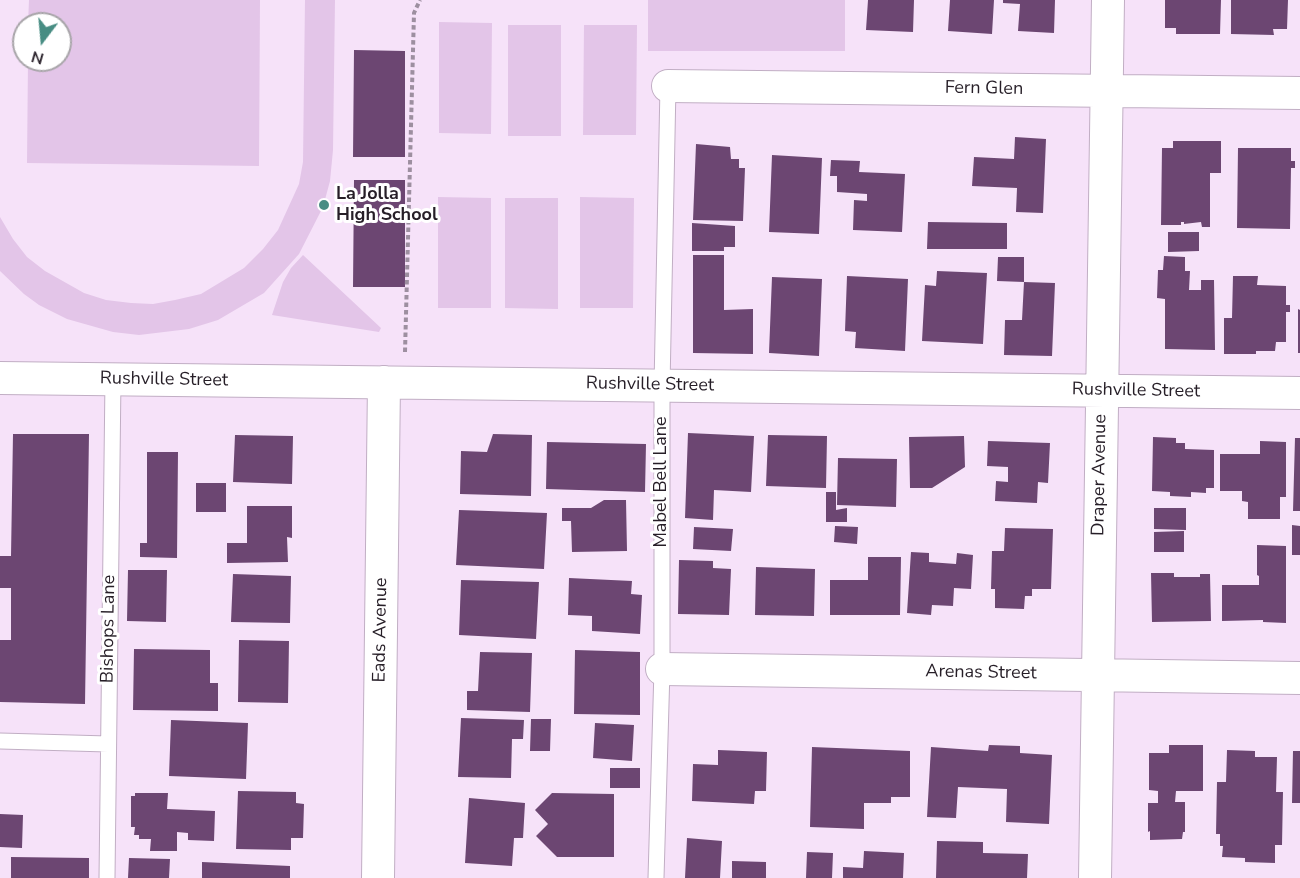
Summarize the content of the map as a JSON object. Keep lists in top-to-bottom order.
{
  "streets": {
    "street": [
      "Fern Glen",
      "Rushville Street",
      "Draper Avenue",
      "Eads Avenue",
      "Arenas Street"
    ],
    "lane": ["Mabel Bell Lane", "Bishops Lane"]
  },
  "crossings": [
    ["Fern Glen", "Draper Avenue"],
    ["Fern Glen", "Mabel Bell Lane"],
    ["Rushville Street", "Draper Avenue"],
    ["Rushville Street", "Mabel Bell Lane"],
    ["Rushville Street", "Bishops Lane"],
    ["Rushville Street", "Eads Avenue"],
    ["Draper Avenue", "Arenas Street"],
    ["Mabel Bell Lane", "Arenas Street"]
  ],
  "places": ["La Jolla High School"],
  "north": "bottom"
}
